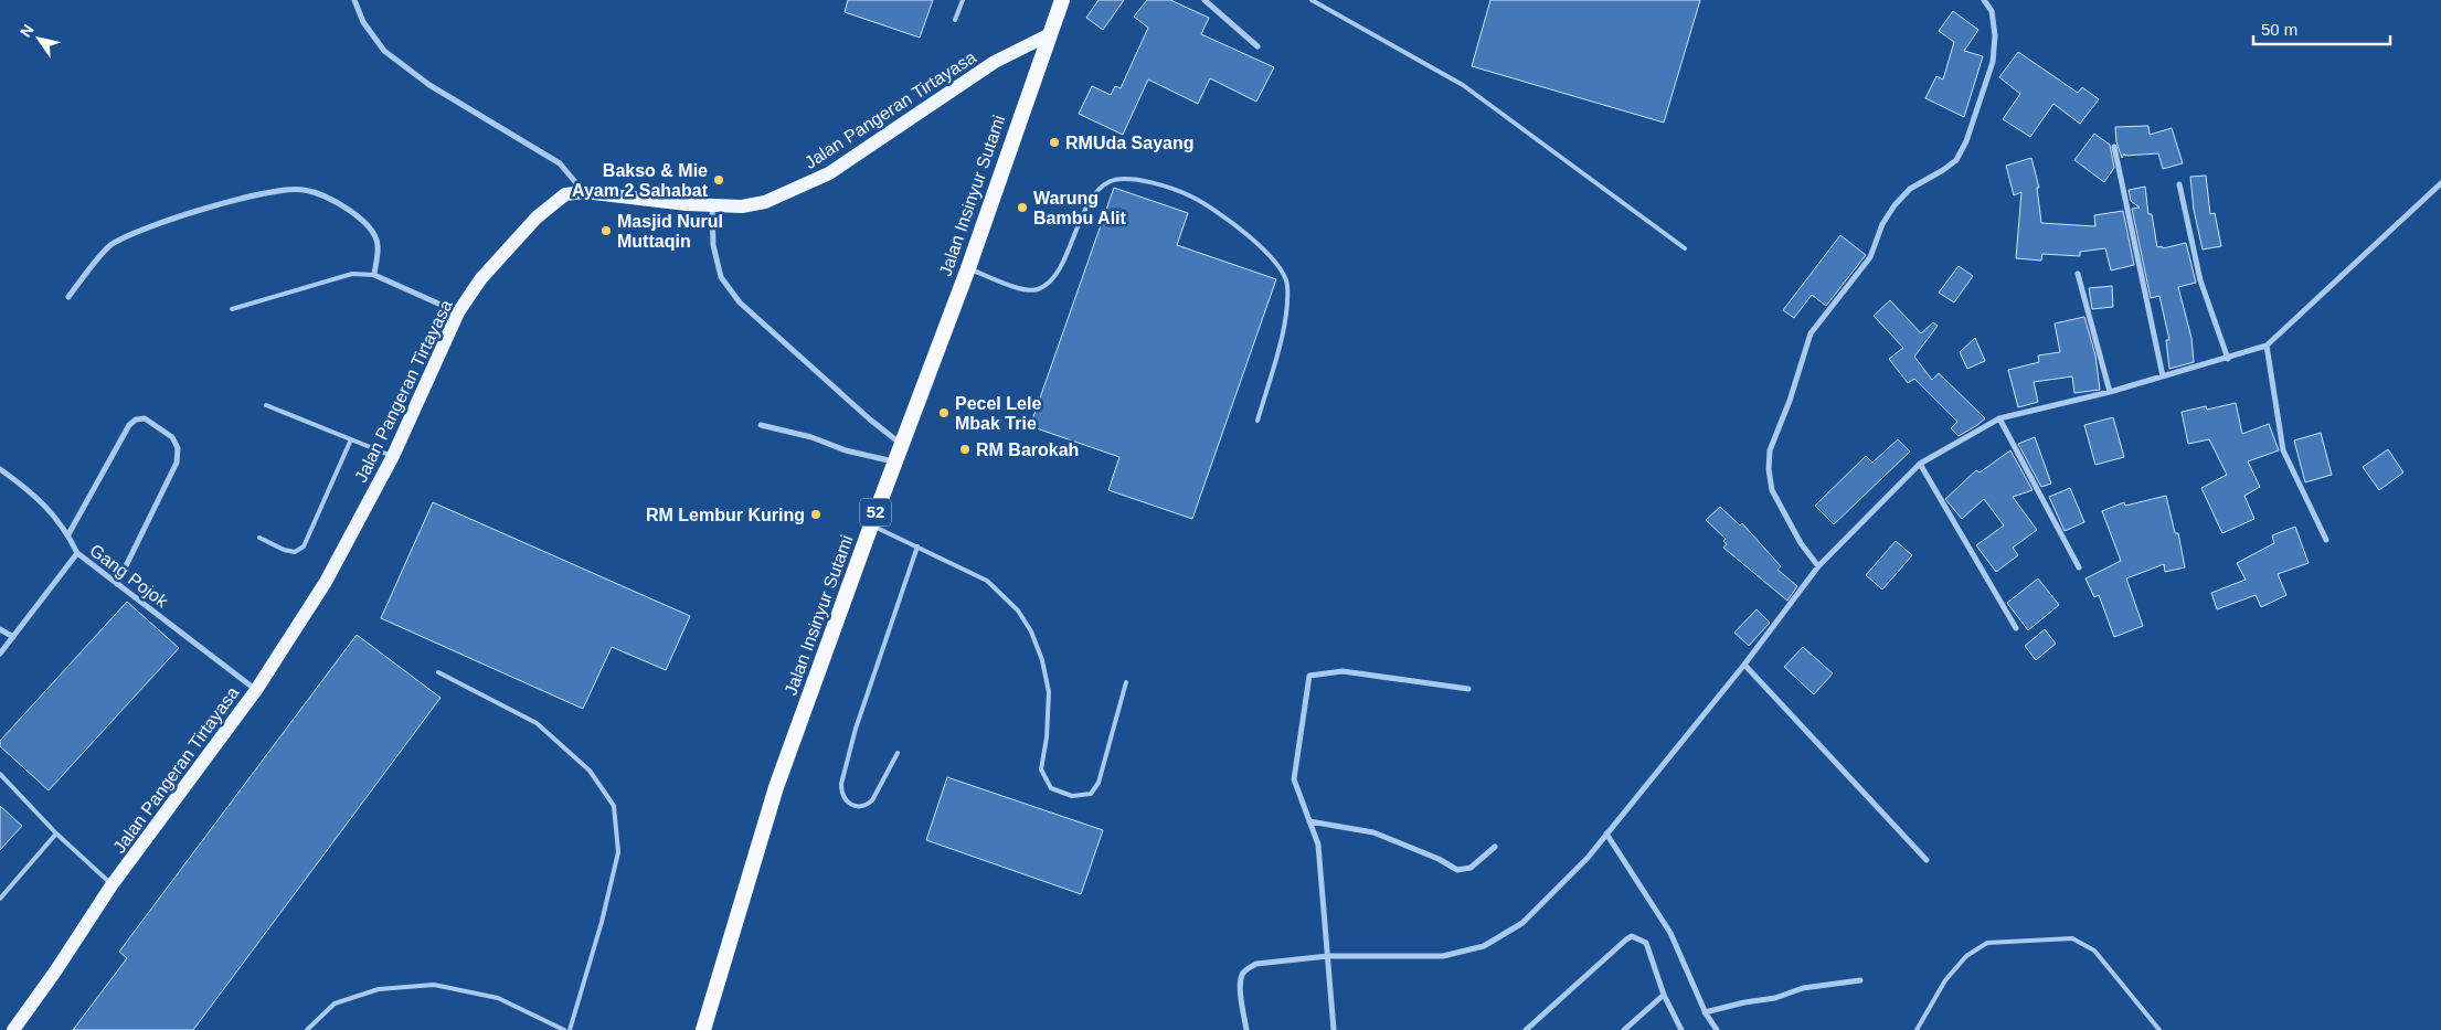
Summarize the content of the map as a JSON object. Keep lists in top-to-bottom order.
{
  "streets": {
    "highway": ["Jalan Insinyur Sutami", "52"],
    "main road": ["Jalan Pangeran Tirtayasa"],
    "street": ["Gang Pojok"]
  },
  "crossings": [
    ["Jalan Pangeran Tirtayasa", "Jalan Insinyur Sutami"],
    ["Jalan Pangeran Tirtayasa", "Gang Pojok"]
  ],
  "places": [
    "RMUda Sayang",
    "Bakso & Mie Ayam 2 Sahabat",
    "Warung Bambu Alit",
    "Masjid Nurul Muttaqin",
    "Pecel Lele Mbak Trie",
    "RM Barokah",
    "RM Lembur Kuring"
  ],
  "scale_bar": "50 m",
  "north": "top left"
}
